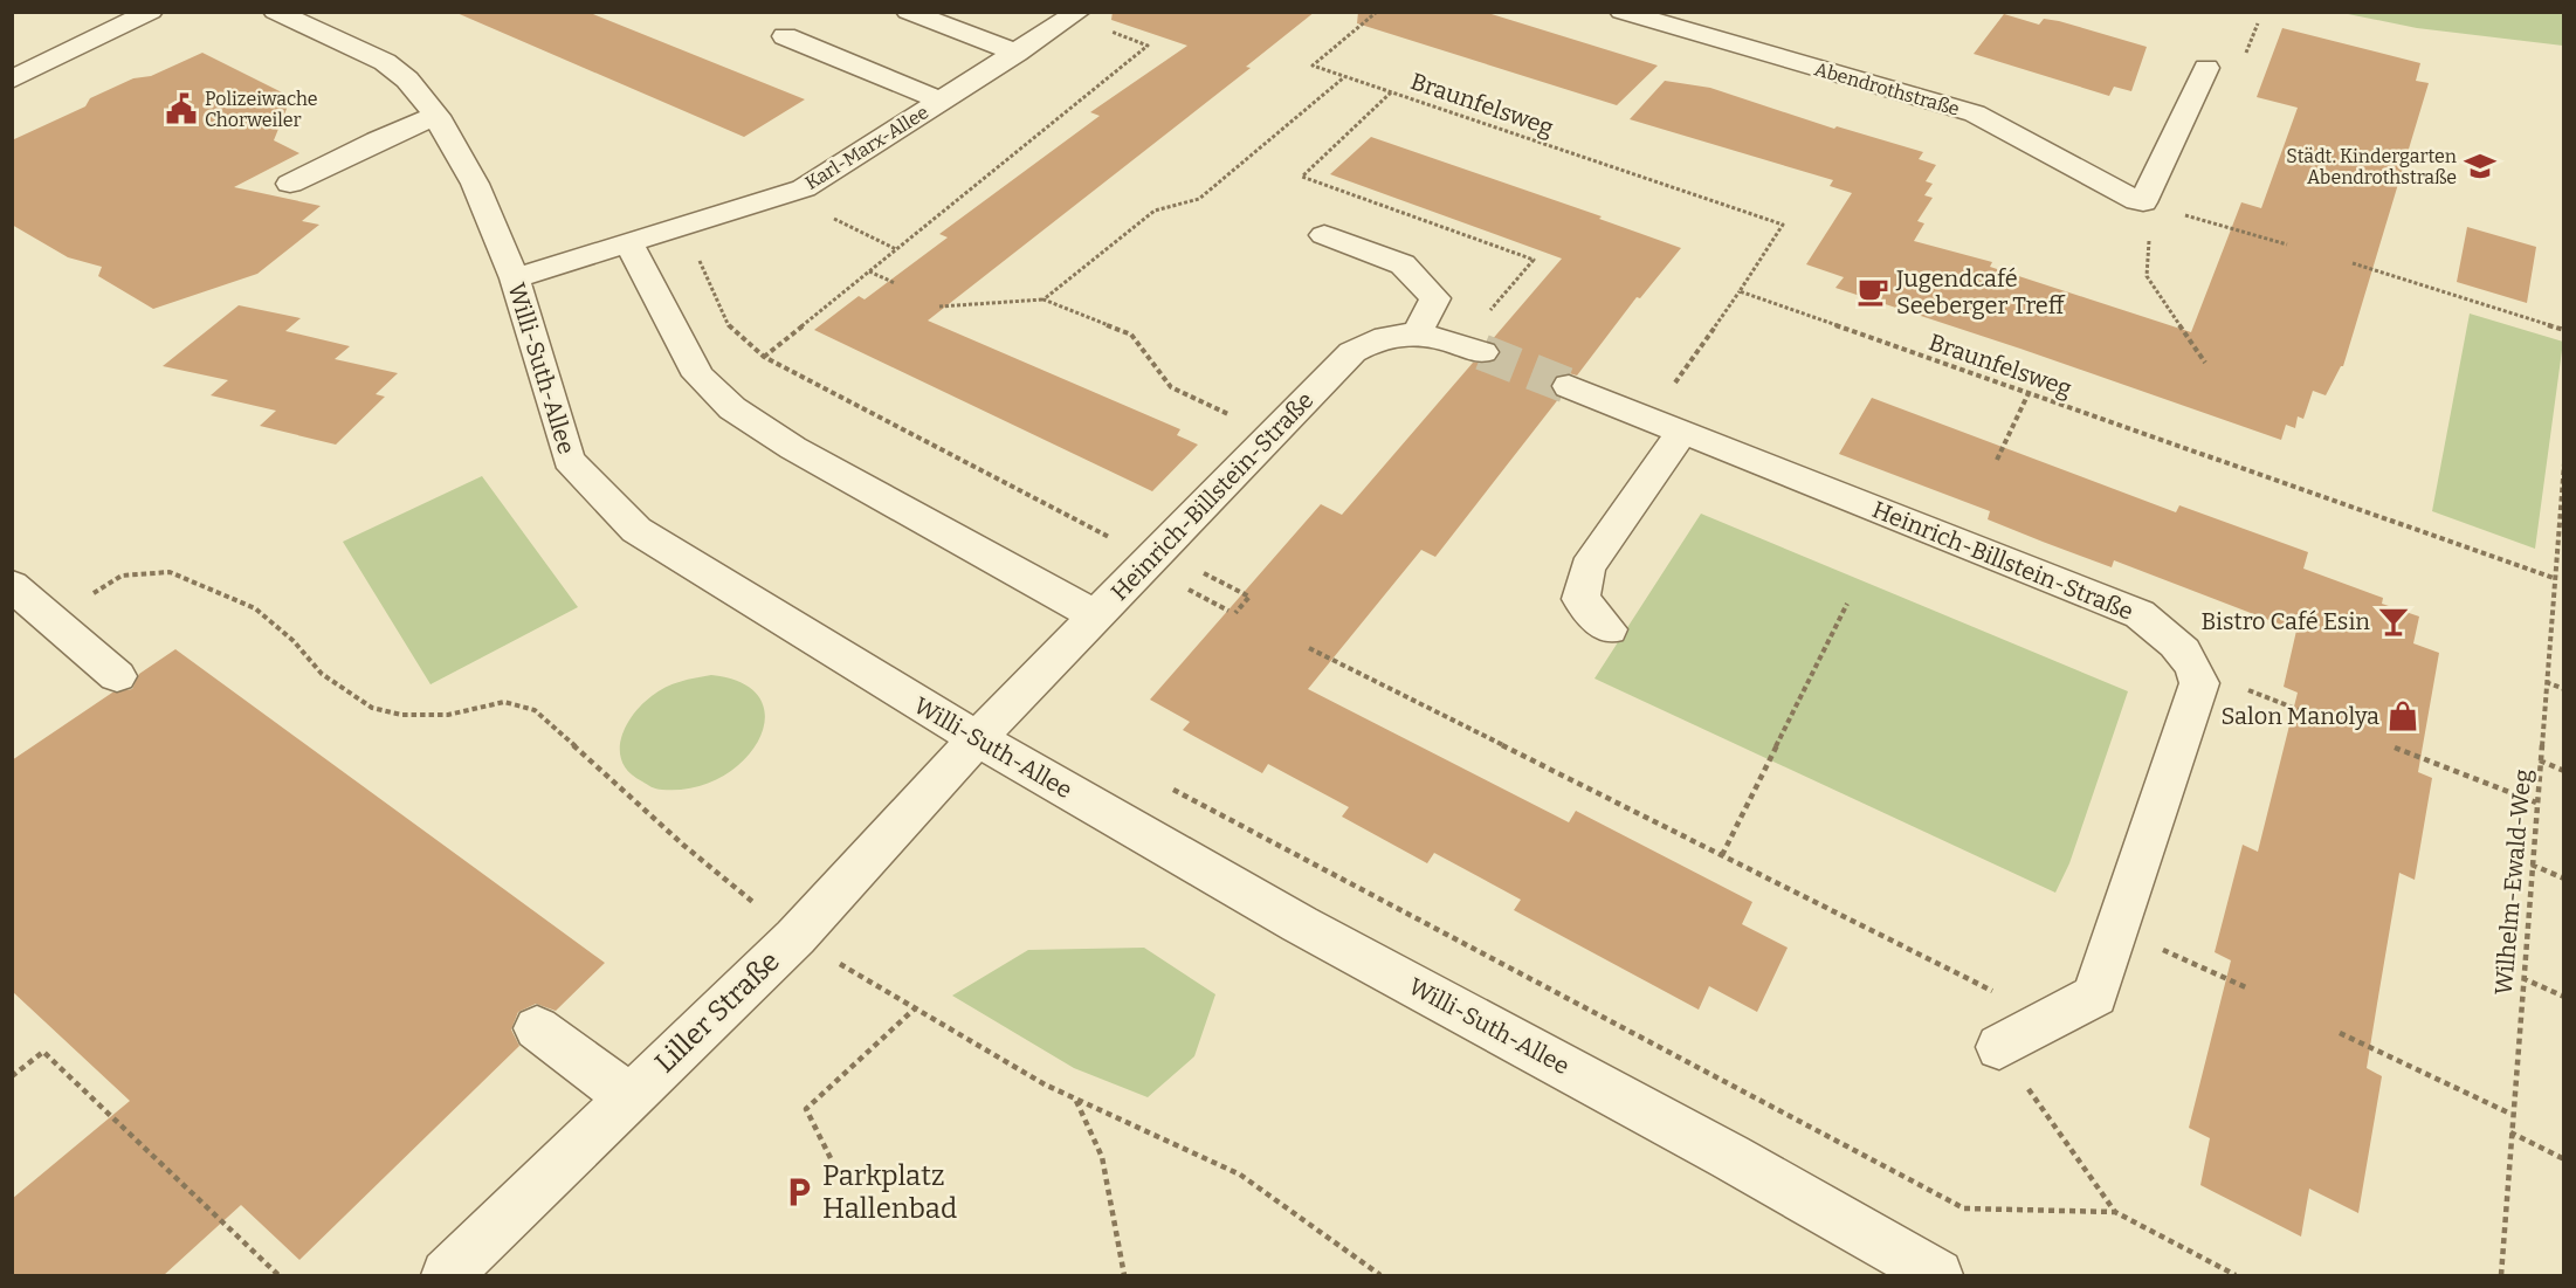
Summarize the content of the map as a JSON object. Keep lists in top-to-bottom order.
{
  "streets": {
    "street": [
      "Abendrothstraße",
      "Karl-Marx-Allee",
      "Willi-Suth-Allee",
      "Heinrich-Billstein-Straße",
      "Liller Straße"
    ],
    "path": ["Braunfelsweg", "Wilhelm-Ewald-Weg"]
  },
  "crossings": [
    ["Braunfelsweg", "Wilhelm-Ewald-Weg"],
    ["Karl-Marx-Allee", "Willi-Suth-Allee"],
    ["Willi-Suth-Allee", "Heinrich-Billstein-Straße"],
    ["Willi-Suth-Allee", "Liller Straße"],
    ["Heinrich-Billstein-Straße", "Liller Straße"]
  ],
  "places": {
    "public building": ["Polizeiwache Chorweiler"],
    "school or university": ["Städt. Kindergarten Abendrothstraße"],
    "cafe": ["Jugendcafé Seeberger Treff"],
    "bar": ["Bistro Café Esin"],
    "shop": ["Salon Manolya"],
    "parking": ["Parkplatz Hallenbad"]
  }
}
